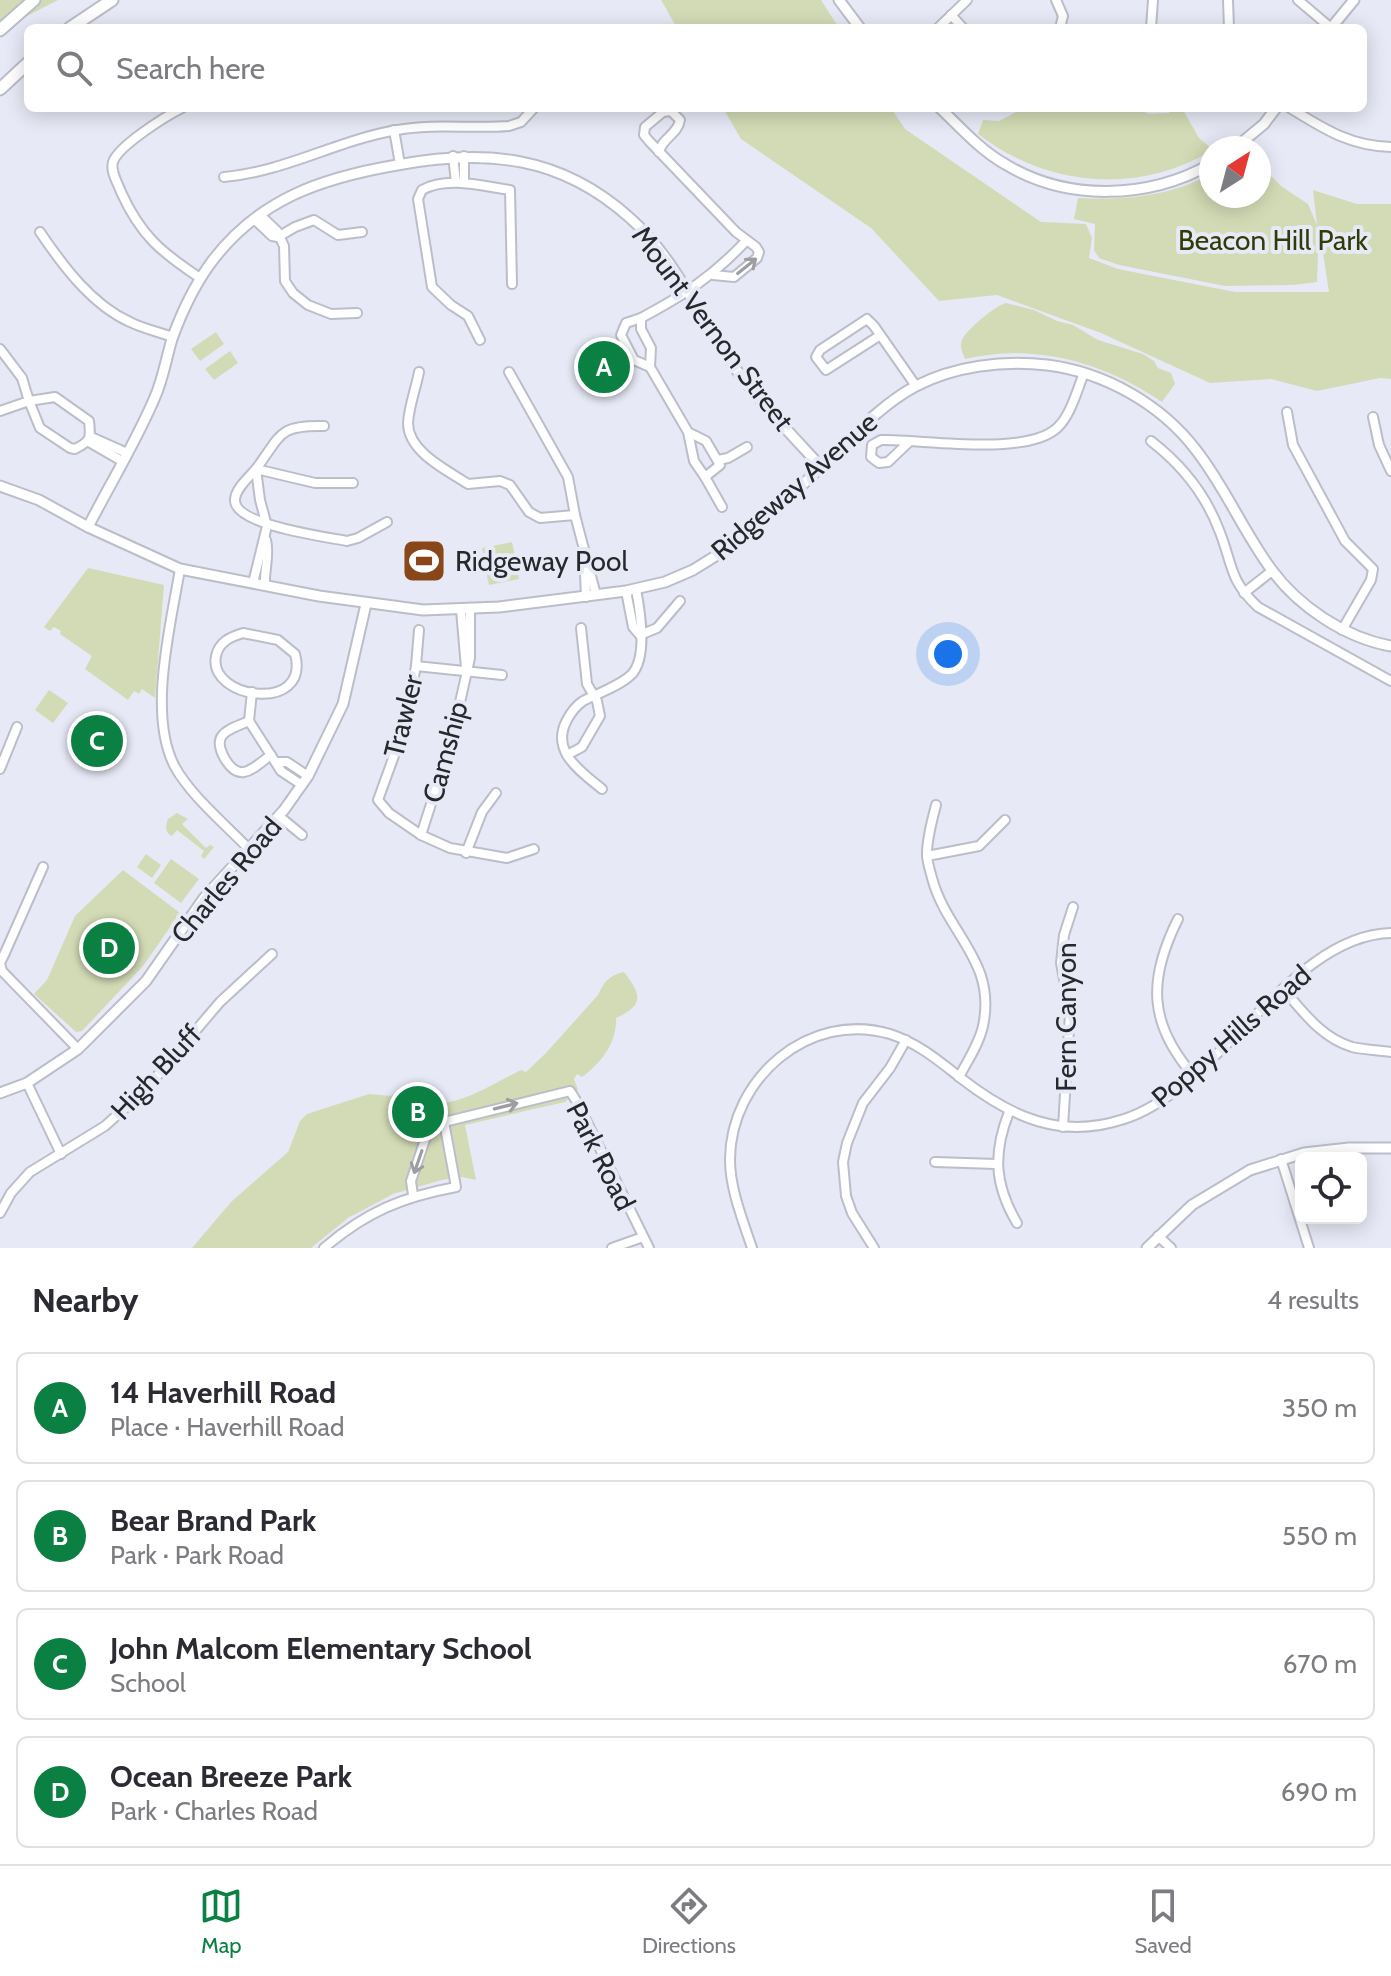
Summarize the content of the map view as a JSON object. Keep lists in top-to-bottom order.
{
  "streets": {
    "street": [
      "Mount Vernon Street",
      "Ridgeway Avenue",
      "Trawler",
      "Camship",
      "Charles Road",
      "Fern Canyon",
      "Poppy Hills Road",
      "High Bluff",
      "Park Road"
    ]
  },
  "crossings": [
    ["Mount Vernon Street", "Ridgeway Avenue"],
    ["Ridgeway Avenue", "Camship"],
    ["Ridgeway Avenue", "Charles Road"],
    ["Trawler", "Camship"],
    ["Fern Canyon", "Poppy Hills Road"]
  ],
  "parks": ["Beacon Hill Park"],
  "places": {
    "sports": ["Ridgeway Pool"]
  },
  "north": "top right",
  "page": {
    "search": "Search here",
    "pins": [
      "A",
      "C",
      "D",
      "B"
    ],
    "heading": ["Nearby", "4 results"],
    "list": [
      {
        "mark": "A",
        "name": "14 Haverhill Road",
        "note": "Place · Haverhill Road",
        "value": "350 m"
      },
      {
        "mark": "B",
        "name": "Bear Brand Park",
        "note": "Park · Park Road",
        "value": "550 m"
      },
      {
        "mark": "C",
        "name": "John Malcom Elementary School",
        "note": "School",
        "value": "670 m"
      },
      {
        "mark": "D",
        "name": "Ocean Breeze Park",
        "note": "Park · Charles Road",
        "value": "690 m"
      }
    ],
    "nav": ["Map", "Directions", "Saved"]
  }
}
